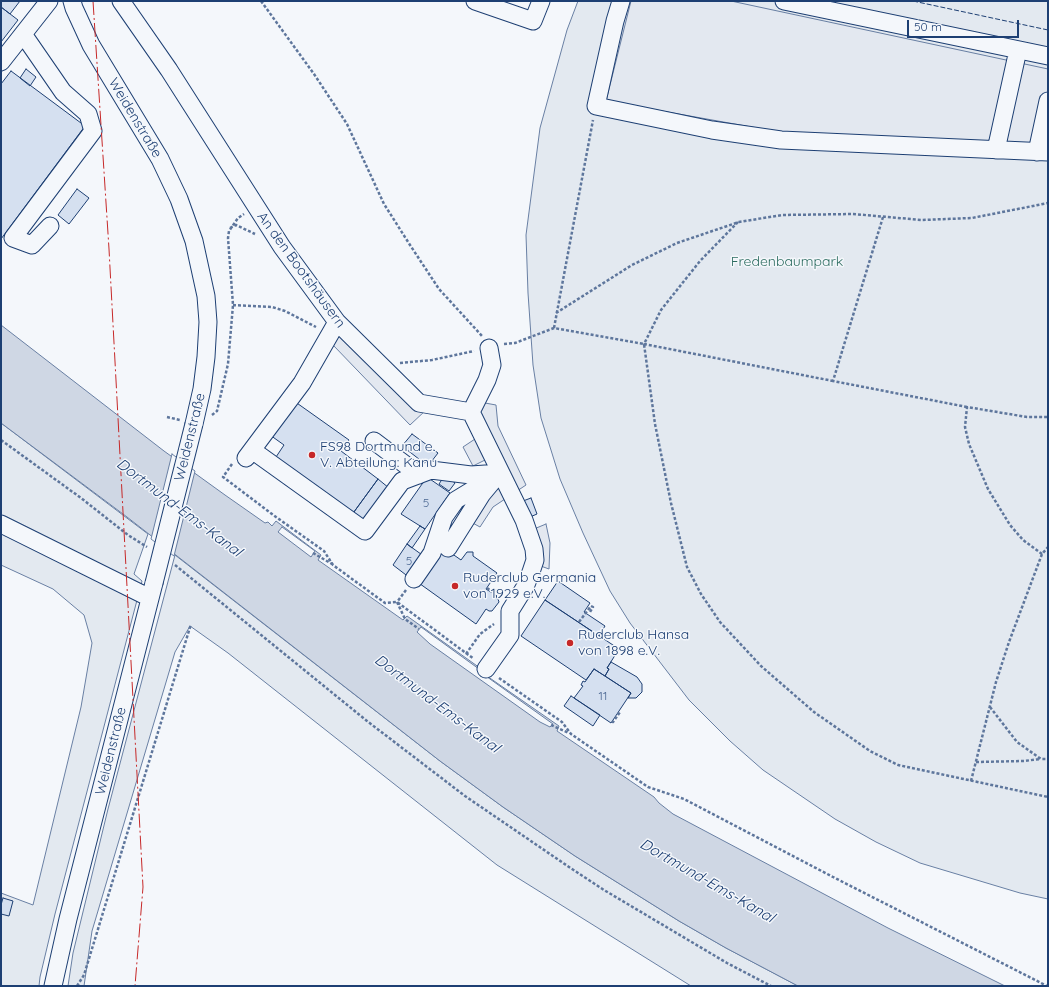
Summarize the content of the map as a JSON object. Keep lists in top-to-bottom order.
{
  "streets": {
    "street": ["Weidenstraße", "An den Bootshäusern"]
  },
  "water": ["Dortmund-Ems-Kanal"],
  "parks": ["Fredenbaumpark"],
  "places": ["FS98 Dortmund e. V. Abteilung: Kanu", "Ruderclub Germania von 1929 e.V.", "Ruderclub Hansa von 1898 e.V."],
  "house_numbers": ["5", "5", "11"],
  "scale_bar": "50 m"
}
